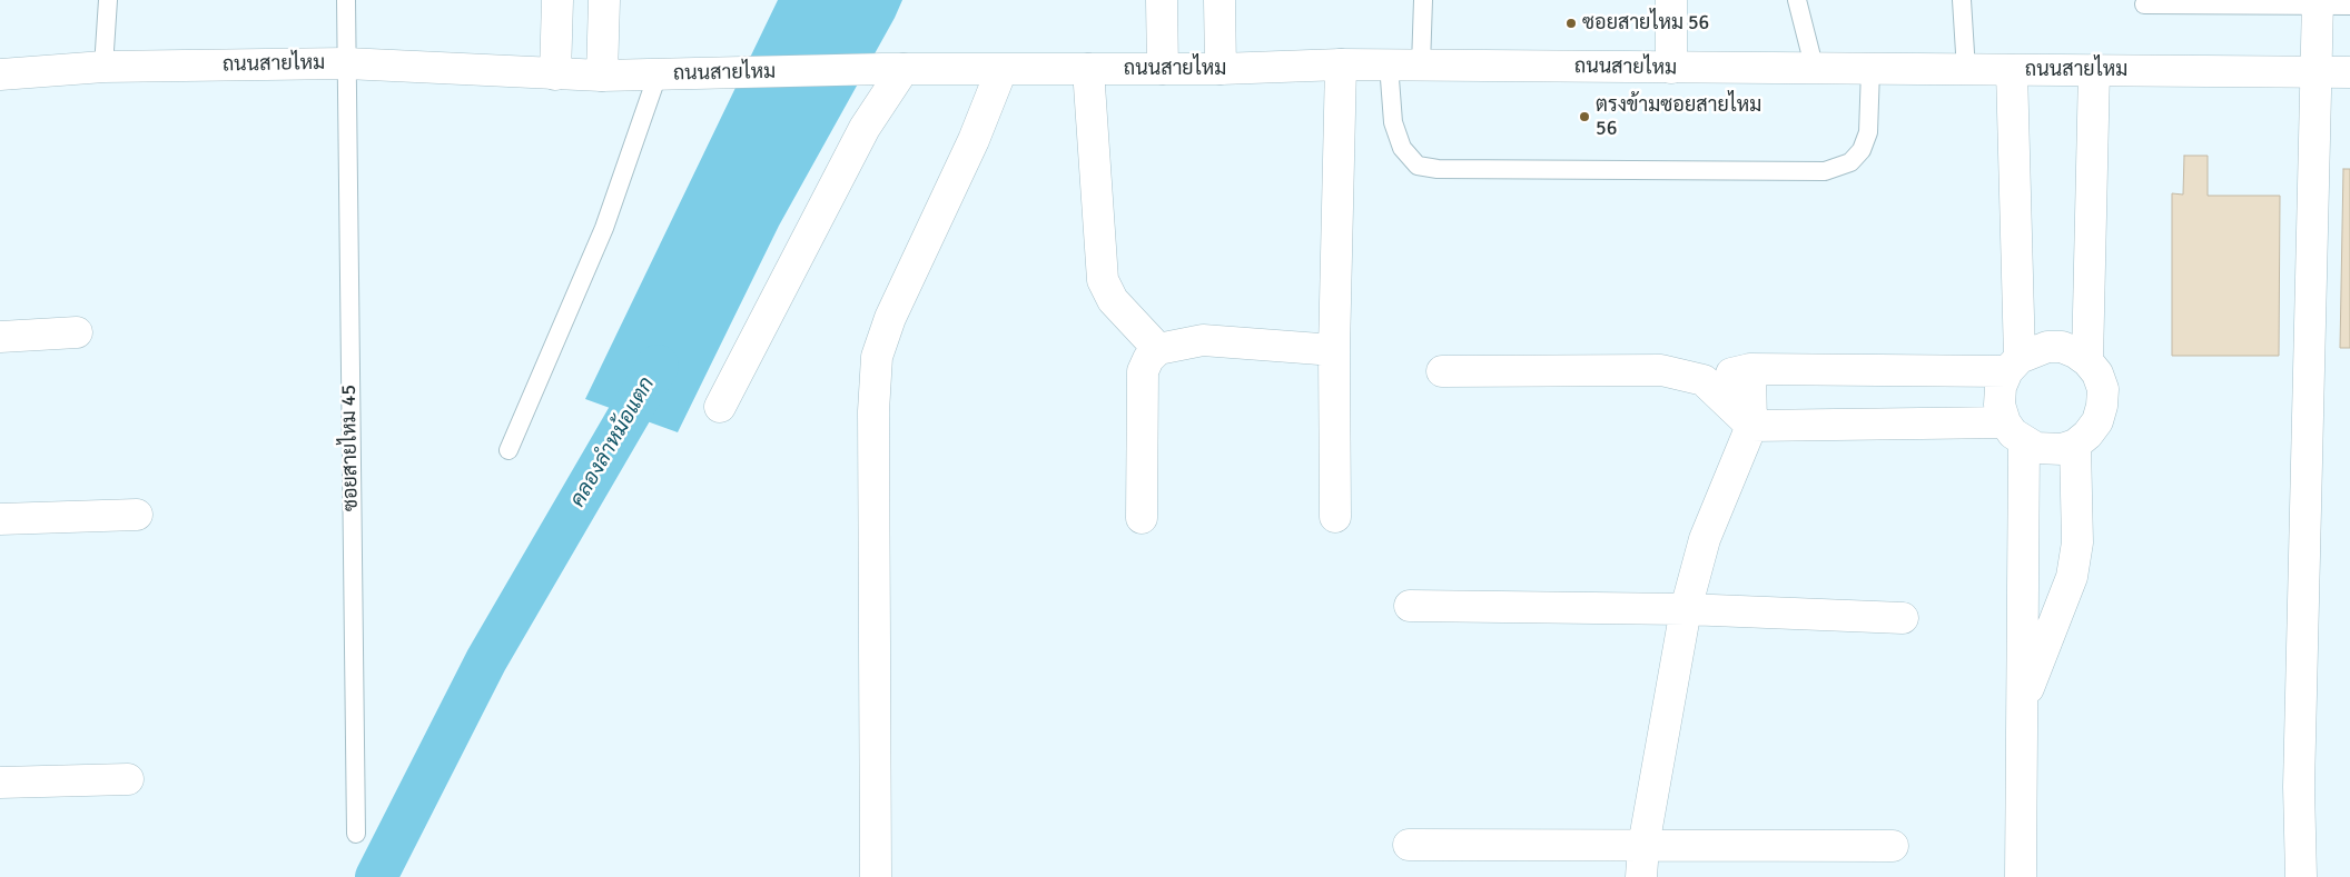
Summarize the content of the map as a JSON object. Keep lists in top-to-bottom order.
{
  "streets": {
    "street": ["ถนนสายไหม"],
    "lane": ["ซอยสายไหม 45"]
  },
  "crossings": [
    ["ถนนสายไหม", "ซอยสายไหม 45"]
  ],
  "water": ["คลองลำหม้อแตก"],
  "places": ["ซอยสายไหม 56", "ตรงข้ามซอยสายไหม 56"]
}
